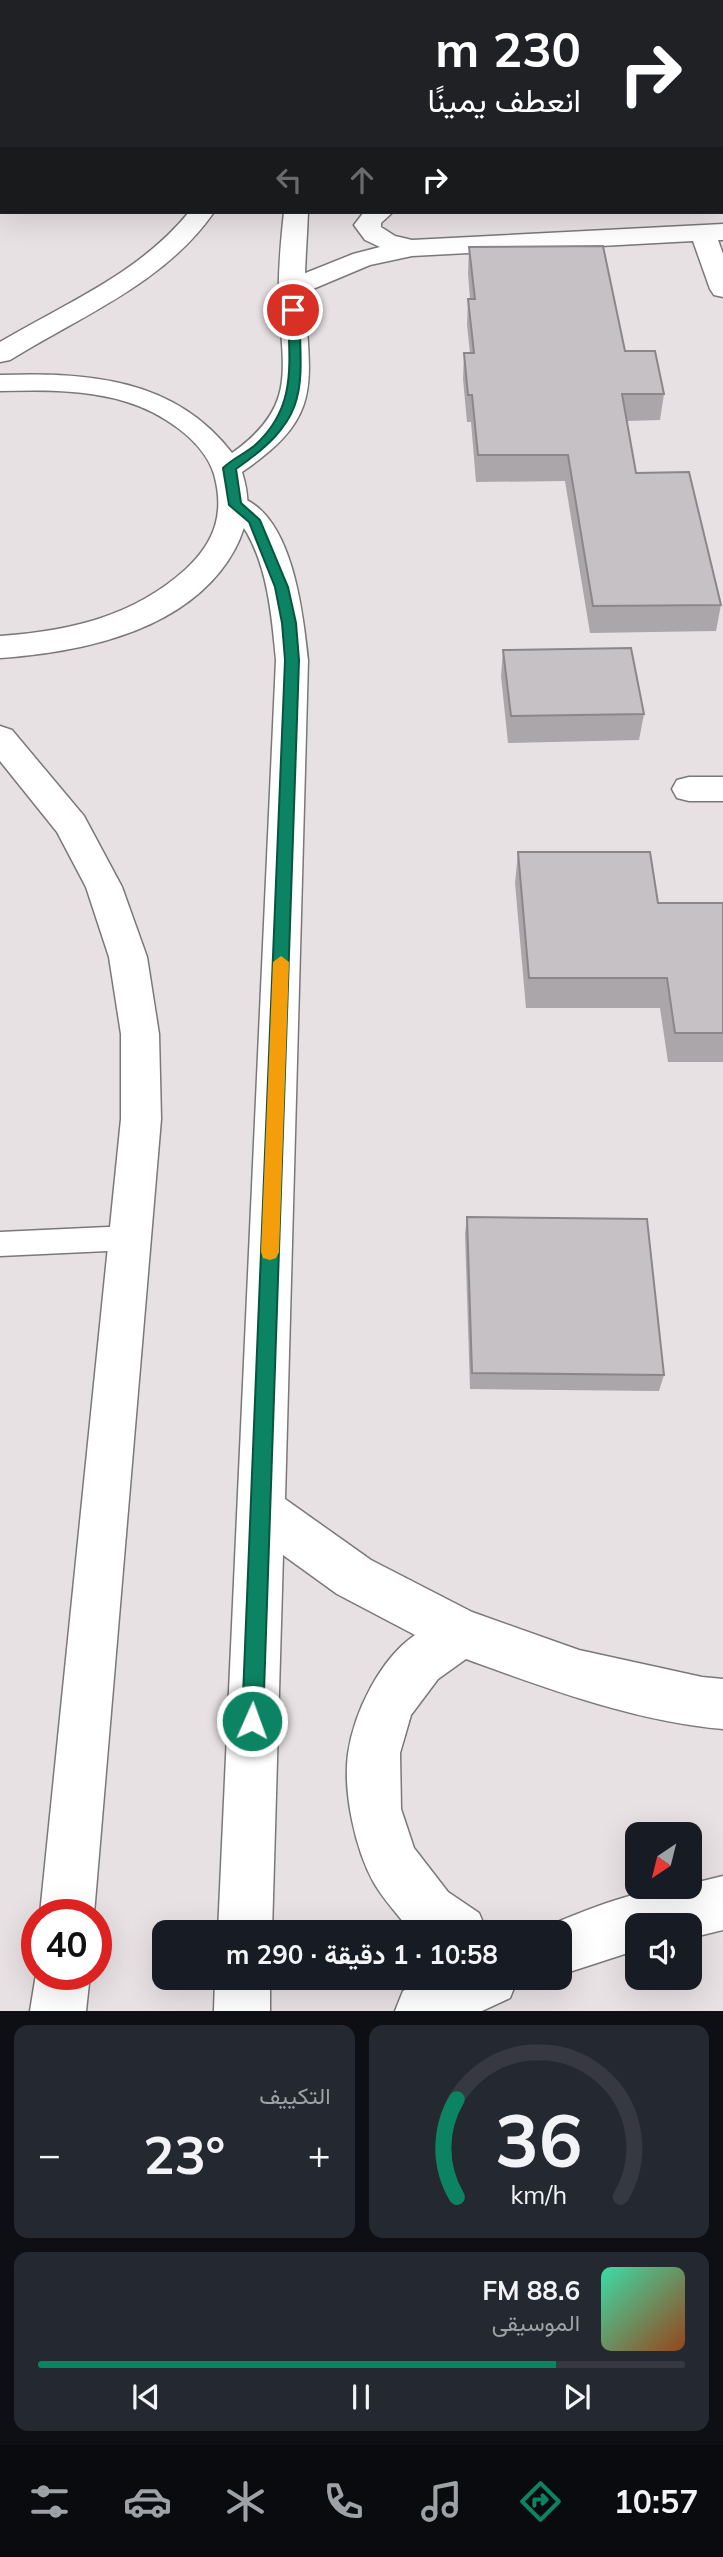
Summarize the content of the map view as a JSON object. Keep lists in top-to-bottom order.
{
  "north": "bottom left",
  "page": {
    "turn": ["230 m", "انعطف يمينًا"],
    "limit": "40",
    "trip": "10:58 · 1 دقيقة · 290 m",
    "tile": "التكييف",
    "heat": ["−", "23°", "+"],
    "song": ["88.6 FM", "الموسيقى"],
    "tabs": "10:57",
    "gauge": ["36", "km/h"]
  }
}
